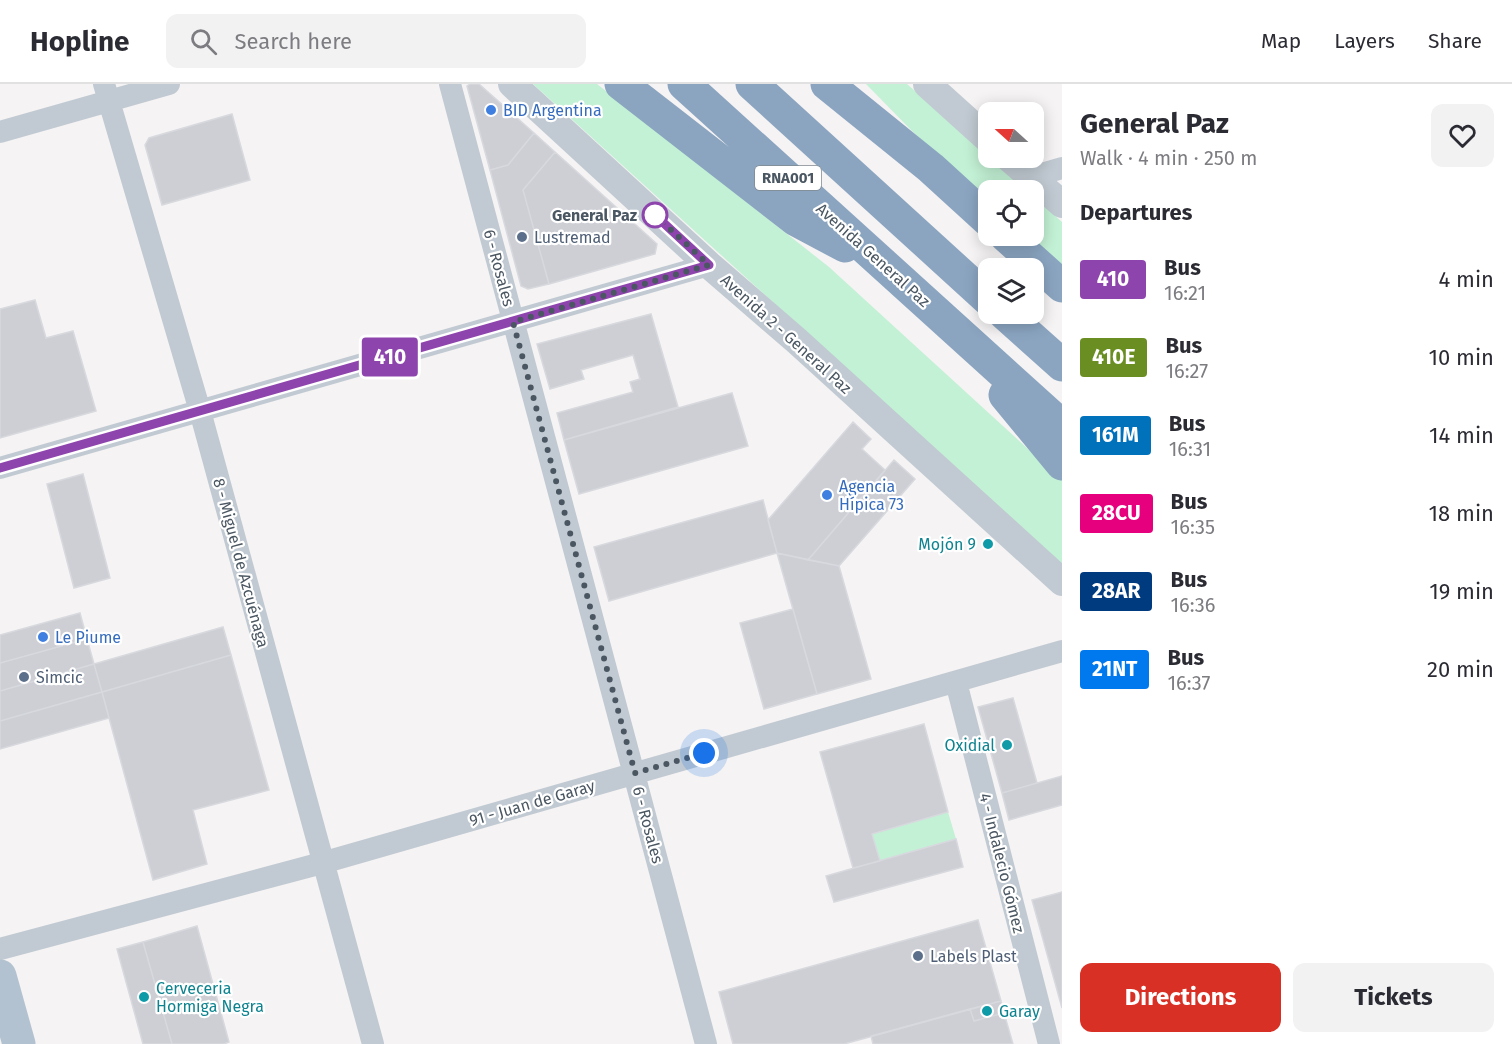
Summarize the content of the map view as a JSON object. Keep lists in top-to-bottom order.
{
  "streets": {
    "highway": ["RNA001", "Avenida General Paz"],
    "street": [
      "6 - Rosales",
      "Avenida 2 - General Paz",
      "8 - Miguel de Azcuénaga",
      "91 - Juan de Garay",
      "4 - Indalecio Gómez"
    ]
  },
  "crossings": [
    ["6 - Rosales", "91 - Juan de Garay"],
    ["8 - Miguel de Azcuénaga", "91 - Juan de Garay"],
    ["91 - Juan de Garay", "4 - Indalecio Gómez"]
  ],
  "places": [
    "BID Argentina",
    "General Paz",
    "Lustremad",
    "Agencia Hípica 73",
    "Mojón 9",
    "Le Piume",
    "Simcic",
    "Oxidial",
    "Labels Plast",
    "Cerveceria Hormiga Negra",
    "Garay"
  ],
  "lines": ["bus line 410"],
  "north": "left",
  "page": {
    "header": "Hopline",
    "search": "Search here",
    "nav": ["Map", "Layers", "Share"],
    "on_map": "410",
    "heading": [
      ["General Paz", "Walk · 4 min · 250 m"],
      "Departures"
    ],
    "list": [
      {
        "mark": "410",
        "name": "Bus",
        "note": "16:21",
        "value": "4 min"
      },
      {
        "mark": "410E",
        "name": "Bus",
        "note": "16:27",
        "value": "10 min"
      },
      {
        "mark": "161M",
        "name": "Bus",
        "note": "16:31",
        "value": "14 min"
      },
      {
        "mark": "28CU",
        "name": "Bus",
        "note": "16:35",
        "value": "18 min"
      },
      {
        "mark": "28AR",
        "name": "Bus",
        "note": "16:36",
        "value": "19 min"
      },
      {
        "mark": "21NT",
        "name": "Bus",
        "note": "16:37",
        "value": "20 min"
      }
    ],
    "buttons": ["Directions", "Tickets"]
  }
}
